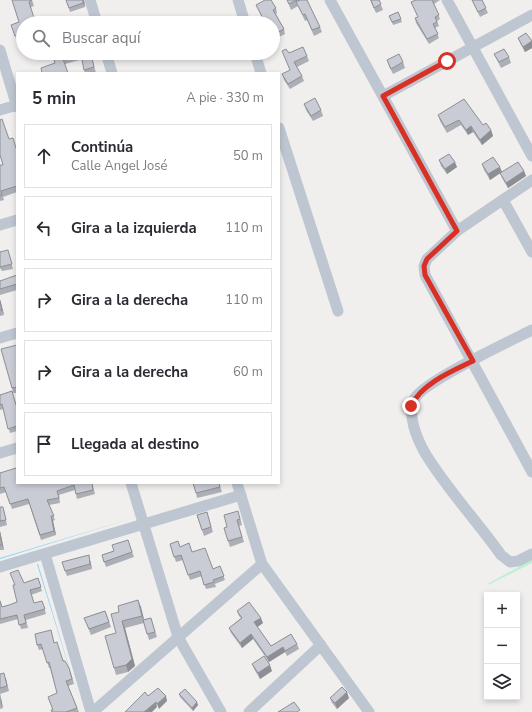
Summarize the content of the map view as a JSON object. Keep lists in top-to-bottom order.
{
  "page": {
    "search": "Buscar aquí",
    "heading": ["5 min", "A pie · 330 m"],
    "list": [
      ["Continúa", "Calle Angel José", "50 m"],
      ["Gira a la izquierda", "110 m"],
      ["Gira a la derecha", "110 m"],
      ["Gira a la derecha", "60 m"],
      "Llegada al destino"
    ],
    "map_buttons": ["+", "−"]
  }
}
